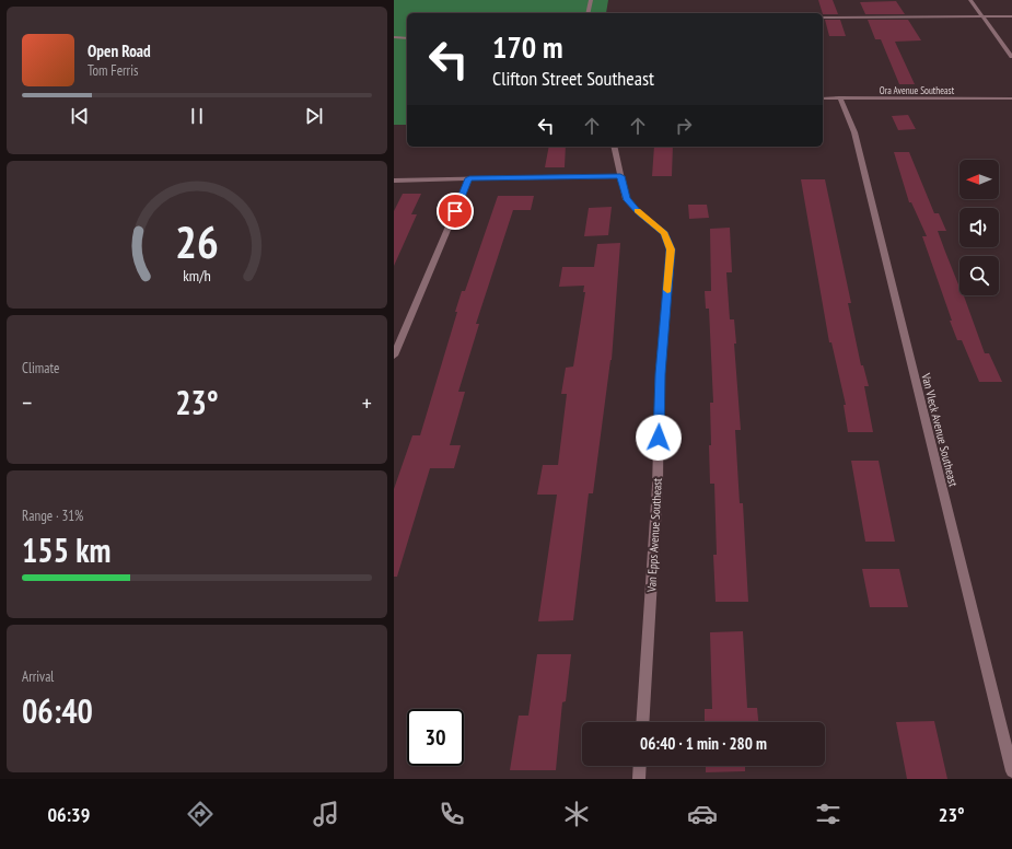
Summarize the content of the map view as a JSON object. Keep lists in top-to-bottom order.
{
  "streets": {
    "street": ["Ora Avenue Southeast", "Van Vleck Avenue Southeast", "Van Epps Avenue Southeast"]
  },
  "crossings": [
    ["Ora Avenue Southeast", "Van Vleck Avenue Southeast"]
  ],
  "north": "left",
  "page": {
    "turn": ["170 m", "Clifton Street Southeast"],
    "song": ["Open Road", "Tom Ferris"],
    "tile": [
      "Climate",
      ["Range · 31%", "155 km"],
      ["Arrival", "06:40"]
    ],
    "heat": ["−", "23°", "+"],
    "limit": "30",
    "trip": "06:40 · 1 min · 280 m",
    "tabs": ["06:39", "23°"],
    "gauge": ["26", "km/h"]
  }
}
